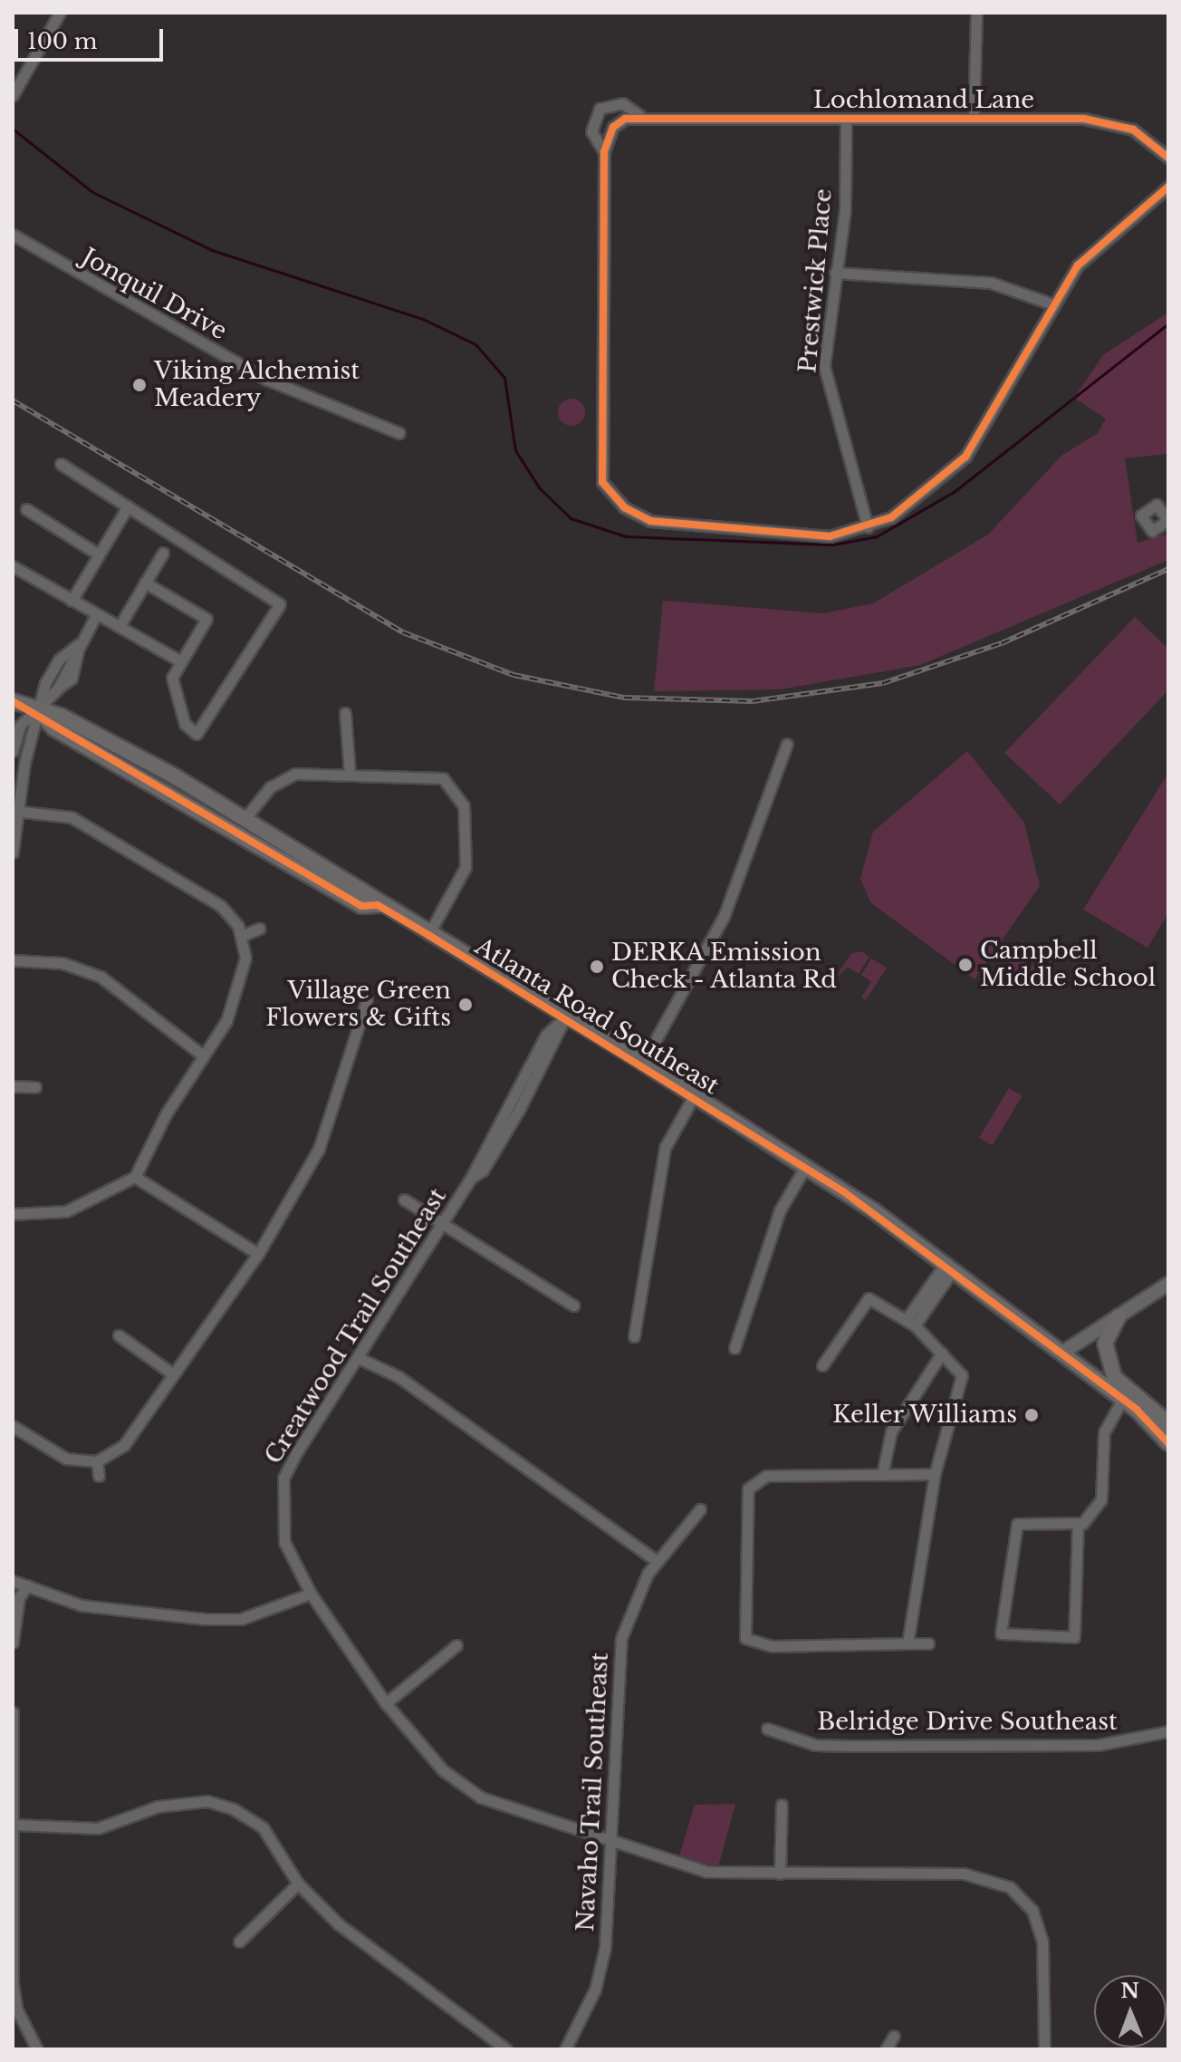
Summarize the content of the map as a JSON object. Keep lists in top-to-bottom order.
{
  "streets": {
    "main road": ["Atlanta Road Southeast"],
    "street": [
      "Lochlomand Lane",
      "Prestwick Place",
      "Jonquil Drive",
      "Creatwood Trail Southeast",
      "Belridge Drive Southeast",
      "Navaho Trail Southeast"
    ]
  },
  "crossings": [
    ["Lochlomand Lane", "Prestwick Place"],
    ["Atlanta Road Southeast", "Creatwood Trail Southeast"],
    ["Creatwood Trail Southeast", "Navaho Trail Southeast"]
  ],
  "places": [
    "Viking Alchemist Meadery",
    "Campbell Middle School",
    "DERKA Emission Check - Atlanta Rd",
    "Village Green Flowers & Gifts",
    "Keller Williams"
  ],
  "scale_bar": "100 m",
  "north": "top"
}
